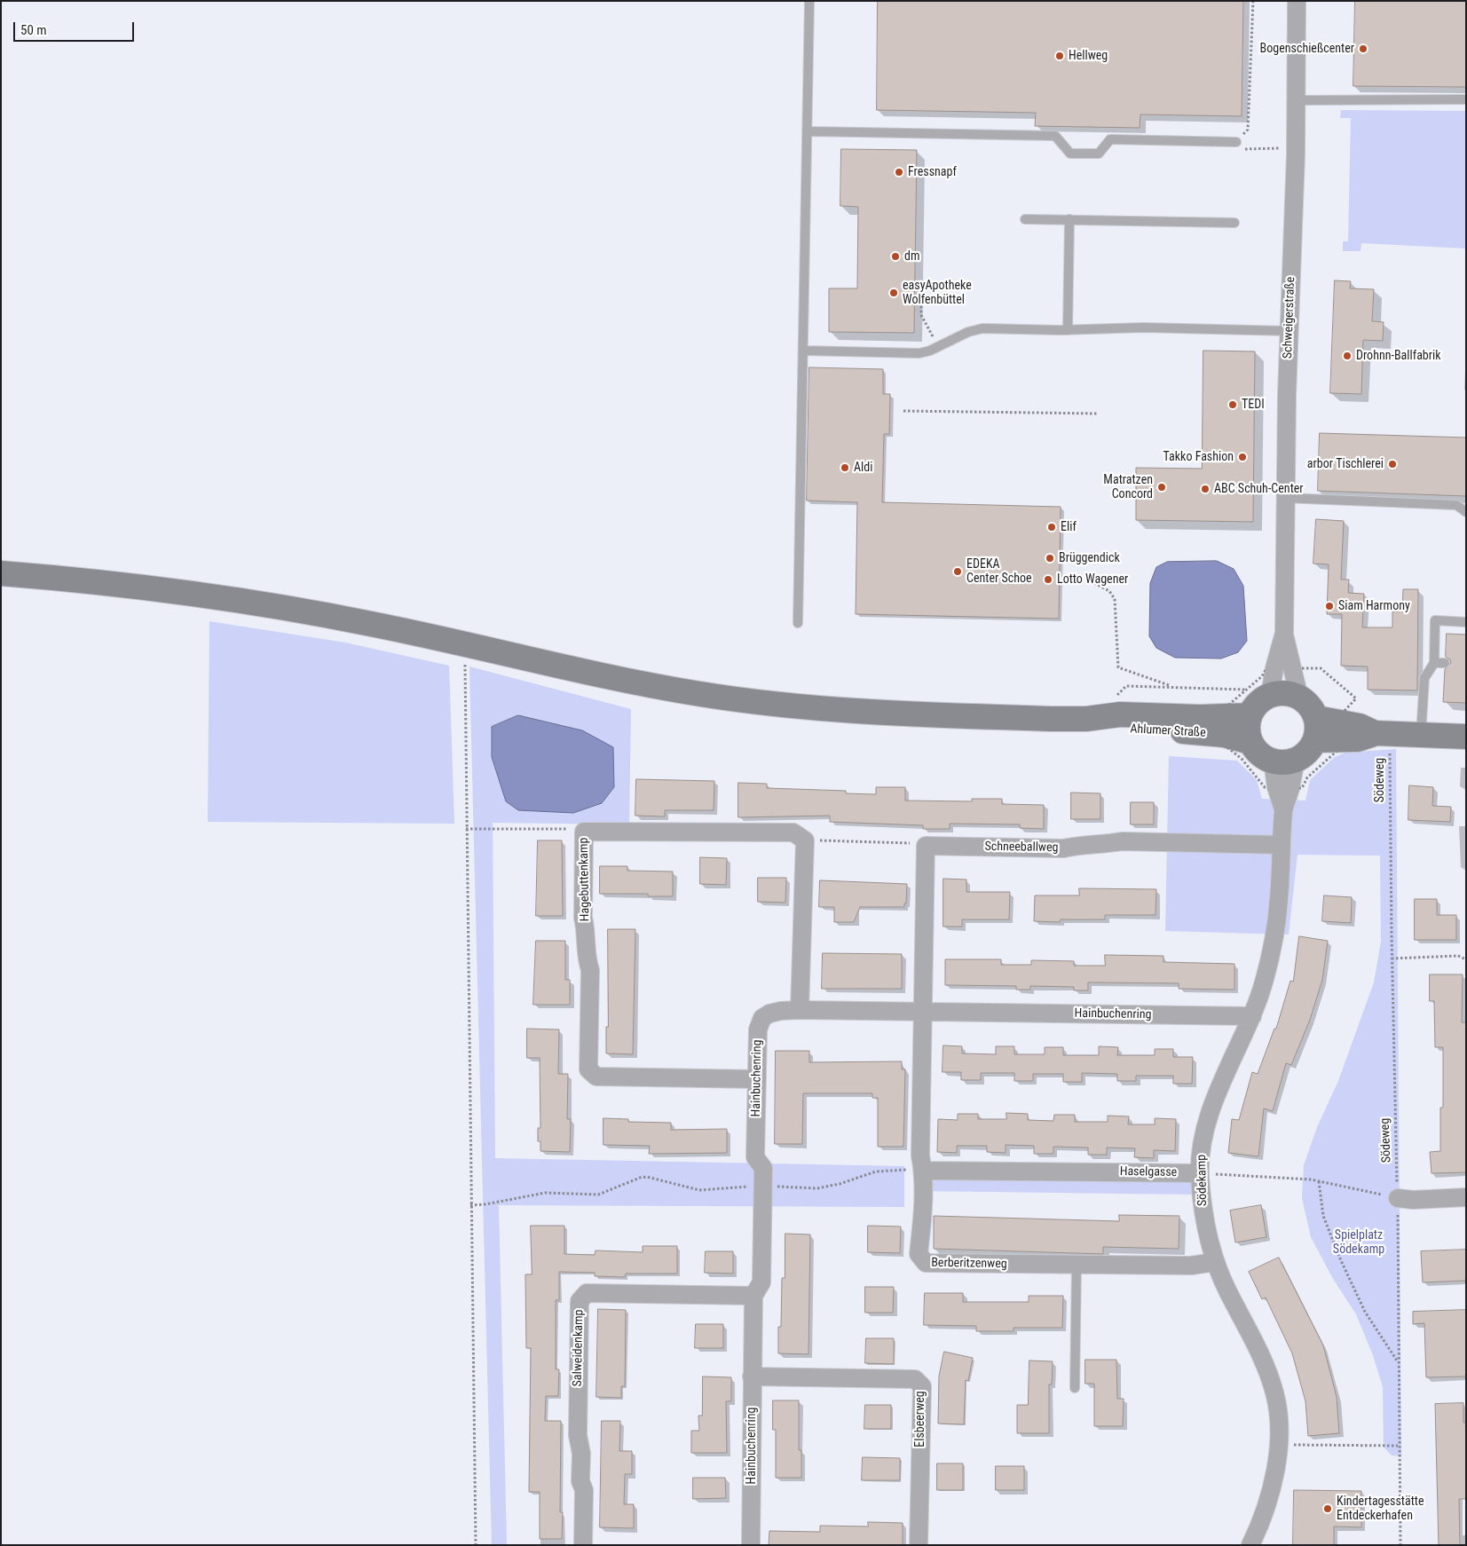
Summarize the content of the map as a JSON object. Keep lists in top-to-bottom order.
{
  "streets": {
    "main road": ["Ahlumer Straße"],
    "street": [
      "Schweigerstraße",
      "Schneeballweg",
      "Hagebuttenkamp",
      "Hainbuchenring",
      "Haselgasse",
      "Södekamp",
      "Berberitzenweg",
      "Salweidenkamp",
      "Elsbeerweg"
    ],
    "path": ["Södeweg"]
  },
  "crossings": [
    ["Schweigerstraße", "Ahlumer Straße"],
    ["Schweigerstraße", "Södekamp"],
    ["Ahlumer Straße", "Södekamp"],
    ["Schneeballweg", "Södekamp"],
    ["Hagebuttenkamp", "Hainbuchenring"],
    ["Hainbuchenring", "Södekamp"],
    ["Hainbuchenring", "Berberitzenweg"],
    ["Hainbuchenring", "Salweidenkamp"],
    ["Hainbuchenring", "Elsbeerweg"],
    ["Haselgasse", "Södekamp"],
    ["Haselgasse", "Berberitzenweg"],
    ["Södekamp", "Berberitzenweg"]
  ],
  "parks": ["Spielplatz Södekamp"],
  "places": [
    "Bogenschießcenter",
    "Hellweg",
    "Fressnapf",
    "dm",
    "easyApotheke Wolfenbüttel",
    "Drohnn-Ballfabrik",
    "TEDI",
    "Takko Fashion",
    "arbor Tischlerei",
    "Aldi",
    "Matratzen Concord",
    "ABC Schuh-Center",
    "Elif",
    "Brüggendick",
    "EDEKA Center Schoe",
    "Lotto Wagener",
    "Siam Harmony",
    "Kindertagesstätte Entdeckerhafen"
  ],
  "scale_bar": "50 m"
}
